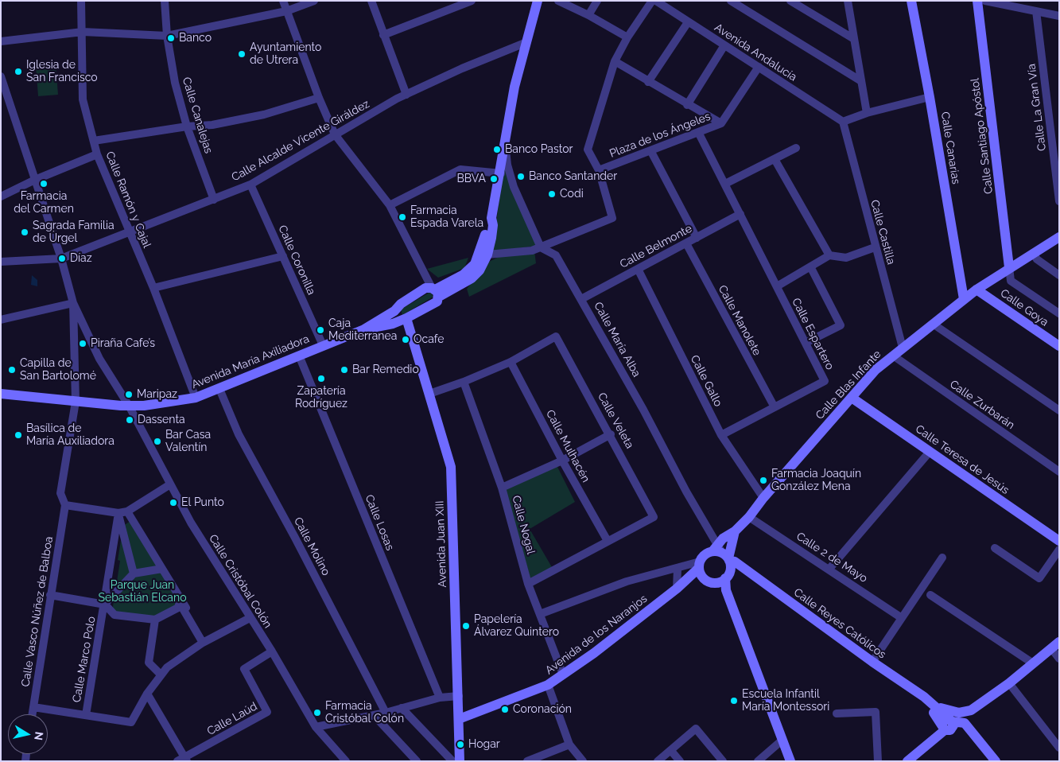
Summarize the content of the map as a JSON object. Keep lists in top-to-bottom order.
{
  "streets": {
    "street": [
      "Avenida Andalucía",
      "Calle La Gran Vía",
      "Calle Canalejas",
      "Plaza de los Ángeles",
      "Calle Santiago Apóstol",
      "Calle Alcalde Vicente Giráldez",
      "Calle Canarias",
      "Calle Ramón y Cajal",
      "Calle Castilla",
      "Calle Belmonte",
      "Calle Coronilla",
      "Calle Goya",
      "Calle Manolete",
      "Calle Espartero",
      "Calle María Alba",
      "Avenida María Axiliadora",
      "Calle Gallo",
      "Calle Blas Infante",
      "Calle Zurbarán",
      "Calle Veleta",
      "Calle Mulhacén",
      "Calle Teresa de Jesús",
      "Calle Losas",
      "Calle Nogal",
      "Avenida Juan XIII",
      "Calle Molino",
      "Calle 2 de Mayo",
      "Calle Cristóbal Colón",
      "Calle Vasco Núñez de Balboa",
      "Calle Reyes Católicos",
      "Avenida de los Naranjos",
      "Calle Marco Polo",
      "Calle Laúd"
    ]
  },
  "crossings": [
    ["Avenida Andalucía", "Calle Castilla"],
    ["Calle Canalejas", "Calle Alcalde Vicente Giráldez"],
    ["Plaza de los Ángeles", "Calle Espartero"],
    ["Calle Santiago Apóstol", "Calle Blas Infante"],
    ["Calle Alcalde Vicente Giráldez", "Calle Ramón y Cajal"],
    ["Calle Alcalde Vicente Giráldez", "Calle Coronilla"],
    ["Calle Canarias", "Calle Blas Infante"],
    ["Calle Ramón y Cajal", "Avenida María Axiliadora"],
    ["Calle Castilla", "Calle Blas Infante"],
    ["Calle Belmonte", "Calle Manolete"],
    ["Calle Belmonte", "Calle Espartero"],
    ["Calle Belmonte", "Calle María Alba"],
    ["Calle Belmonte", "Calle Gallo"],
    ["Calle Coronilla", "Avenida María Axiliadora"],
    ["Calle Goya", "Calle Blas Infante"],
    ["Calle Manolete", "Calle Espartero"],
    ["Calle Espartero", "Calle Gallo"],
    ["Calle María Alba", "Calle Blas Infante"],
    ["Calle María Alba", "Calle Reyes Católicos"],
    ["Calle María Alba", "Avenida de los Naranjos"],
    ["Avenida María Axiliadora", "Calle Losas"],
    ["Avenida María Axiliadora", "Avenida Juan XIII"],
    ["Avenida María Axiliadora", "Calle Molino"],
    ["Avenida María Axiliadora", "Calle Cristóbal Colón"],
    ["Calle Gallo", "Calle Blas Infante"],
    ["Calle Blas Infante", "Calle Zurbarán"],
    ["Calle Blas Infante", "Calle Teresa de Jesús"],
    ["Calle Blas Infante", "Calle 2 de Mayo"],
    ["Calle Blas Infante", "Calle Reyes Católicos"],
    ["Calle Blas Infante", "Avenida de los Naranjos"],
    ["Calle Veleta", "Calle Mulhacén"],
    ["Calle Nogal", "Avenida de los Naranjos"],
    ["Avenida Juan XIII", "Avenida de los Naranjos"],
    ["Calle Cristóbal Colón", "Calle Laúd"],
    ["Calle Reyes Católicos", "Avenida de los Naranjos"]
  ],
  "parks": ["Parque Juan Sebastián Elcano"],
  "places": [
    "Banco",
    "Ayuntamiento de Utrera",
    "Iglesia de San Francisco",
    "Banco Pastor",
    "Banco Santander",
    "BBVA",
    "Farmacia del Carmen",
    "Codi",
    "Farmacia Espada Varela",
    "Sagrada Familia de Úrgel",
    "Díaz",
    "Caja Mediterranea",
    "Ocafe",
    "Piraña Cafe’s",
    "Capilla de San Bartolomé",
    "Bar Remedio",
    "Zapatería Rodríguez",
    "Maripaz",
    "Dassenta",
    "Basílica de María Auxiliadora",
    "Bar Casa Valentín",
    "Farmacia Joaquín González Mena",
    "El Punto",
    "Papelería Álvarez Quintero",
    "Escuela Infantil María Montessori",
    "Coronación",
    "Farmacia Cristóbal Colón",
    "Hogar"
  ],
  "north": "right"
}
